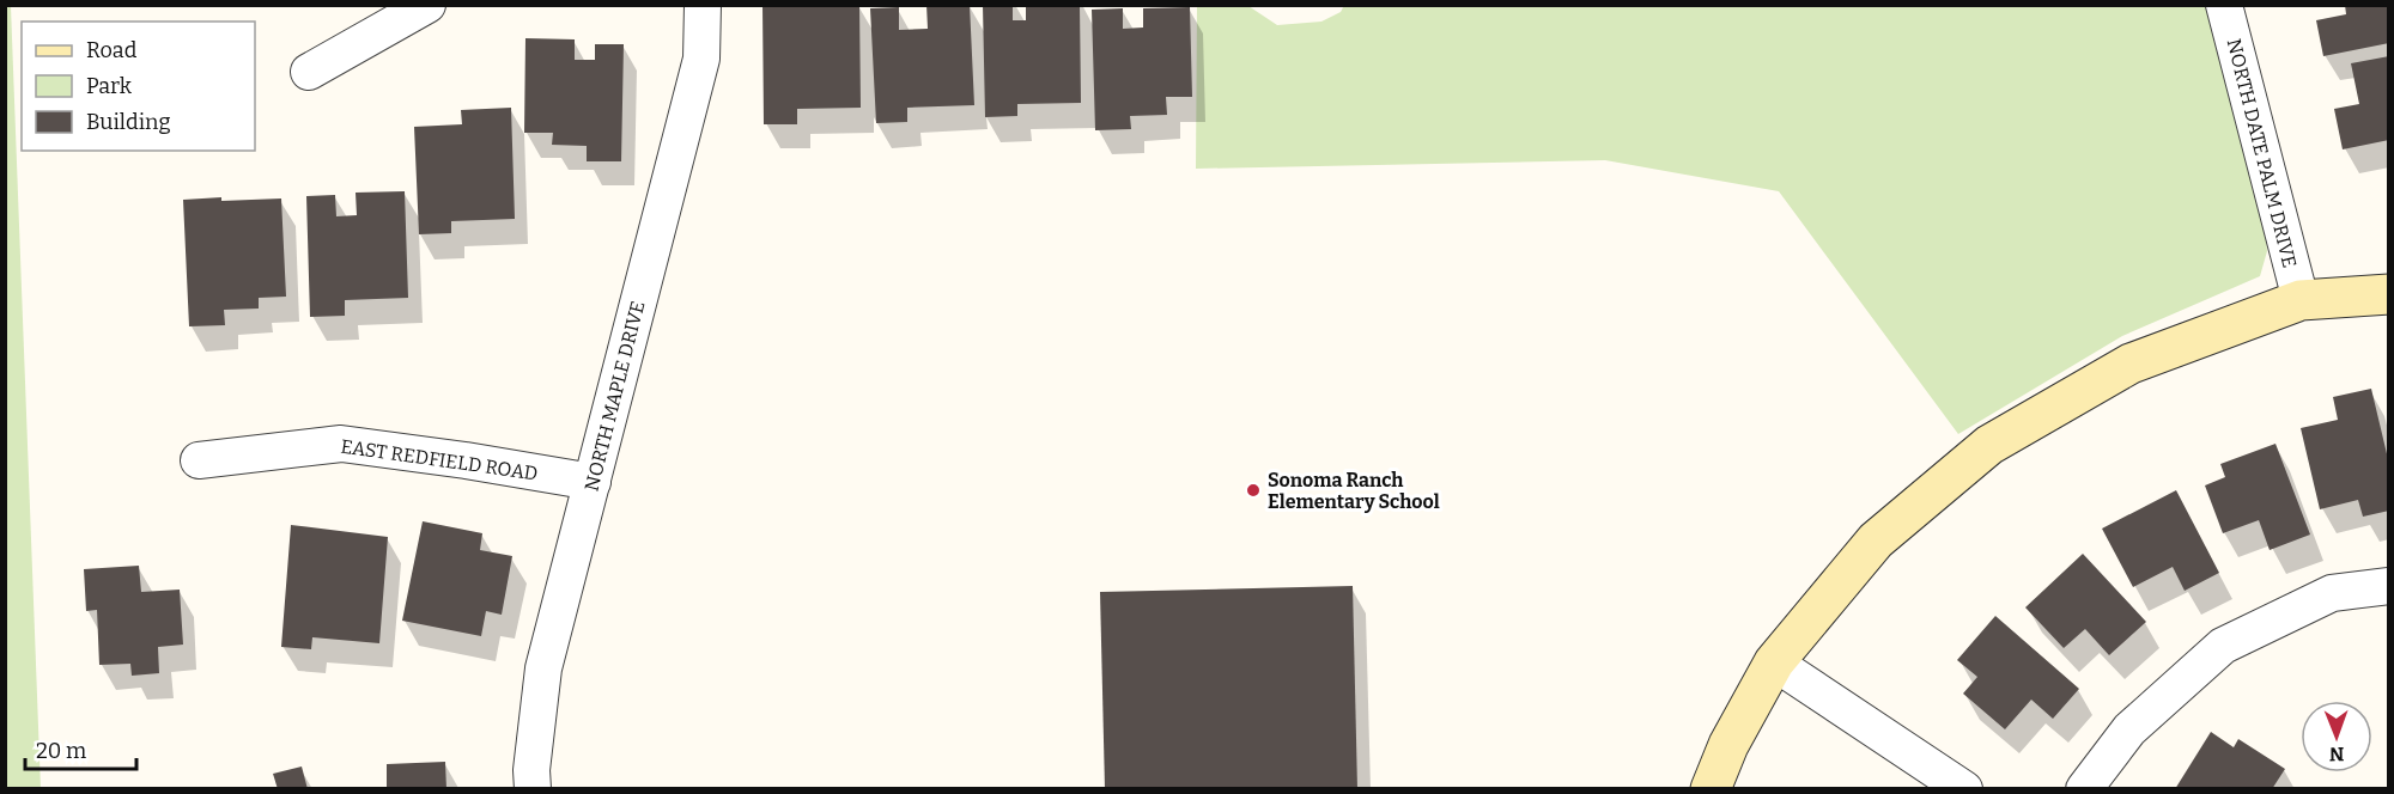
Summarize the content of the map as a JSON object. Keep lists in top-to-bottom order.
{
  "streets": {
    "street": ["NORTH DATE PALM DRIVE", "NORTH MAPLE DRIVE", "EAST REDFIELD ROAD"]
  },
  "crossings": [
    ["NORTH MAPLE DRIVE", "EAST REDFIELD ROAD"]
  ],
  "places": ["Sonoma Ranch Elementary School"],
  "legend": ["Road", "Park", "Building"],
  "scale_bar": "20 m",
  "north": "bottom"
}
